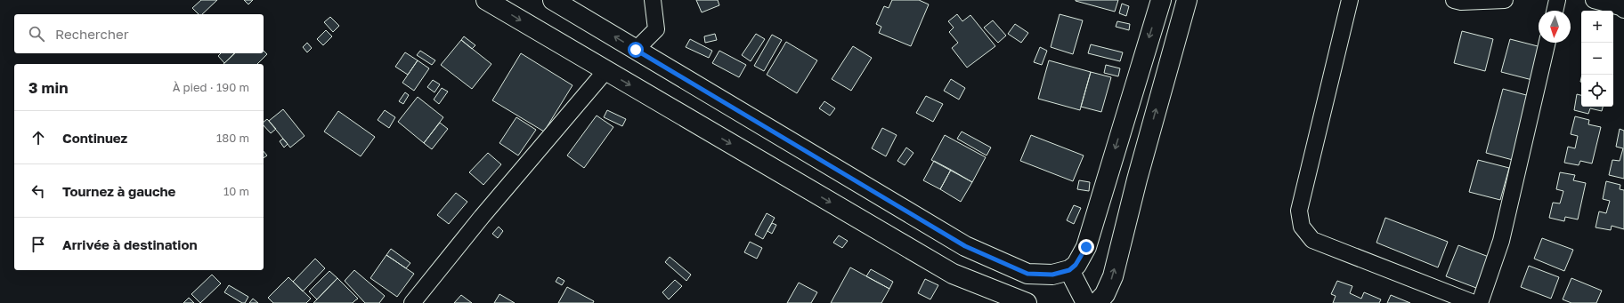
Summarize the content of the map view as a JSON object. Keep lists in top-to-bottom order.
{
  "north": "bottom",
  "page": {
    "map_buttons": ["+", "−"],
    "search": "Rechercher",
    "heading": ["3 min", "À pied · 190 m"],
    "list": [
      ["Continuez", "180 m"],
      ["Tournez à gauche", "10 m"],
      "Arrivée à destination"
    ]
  }
}
